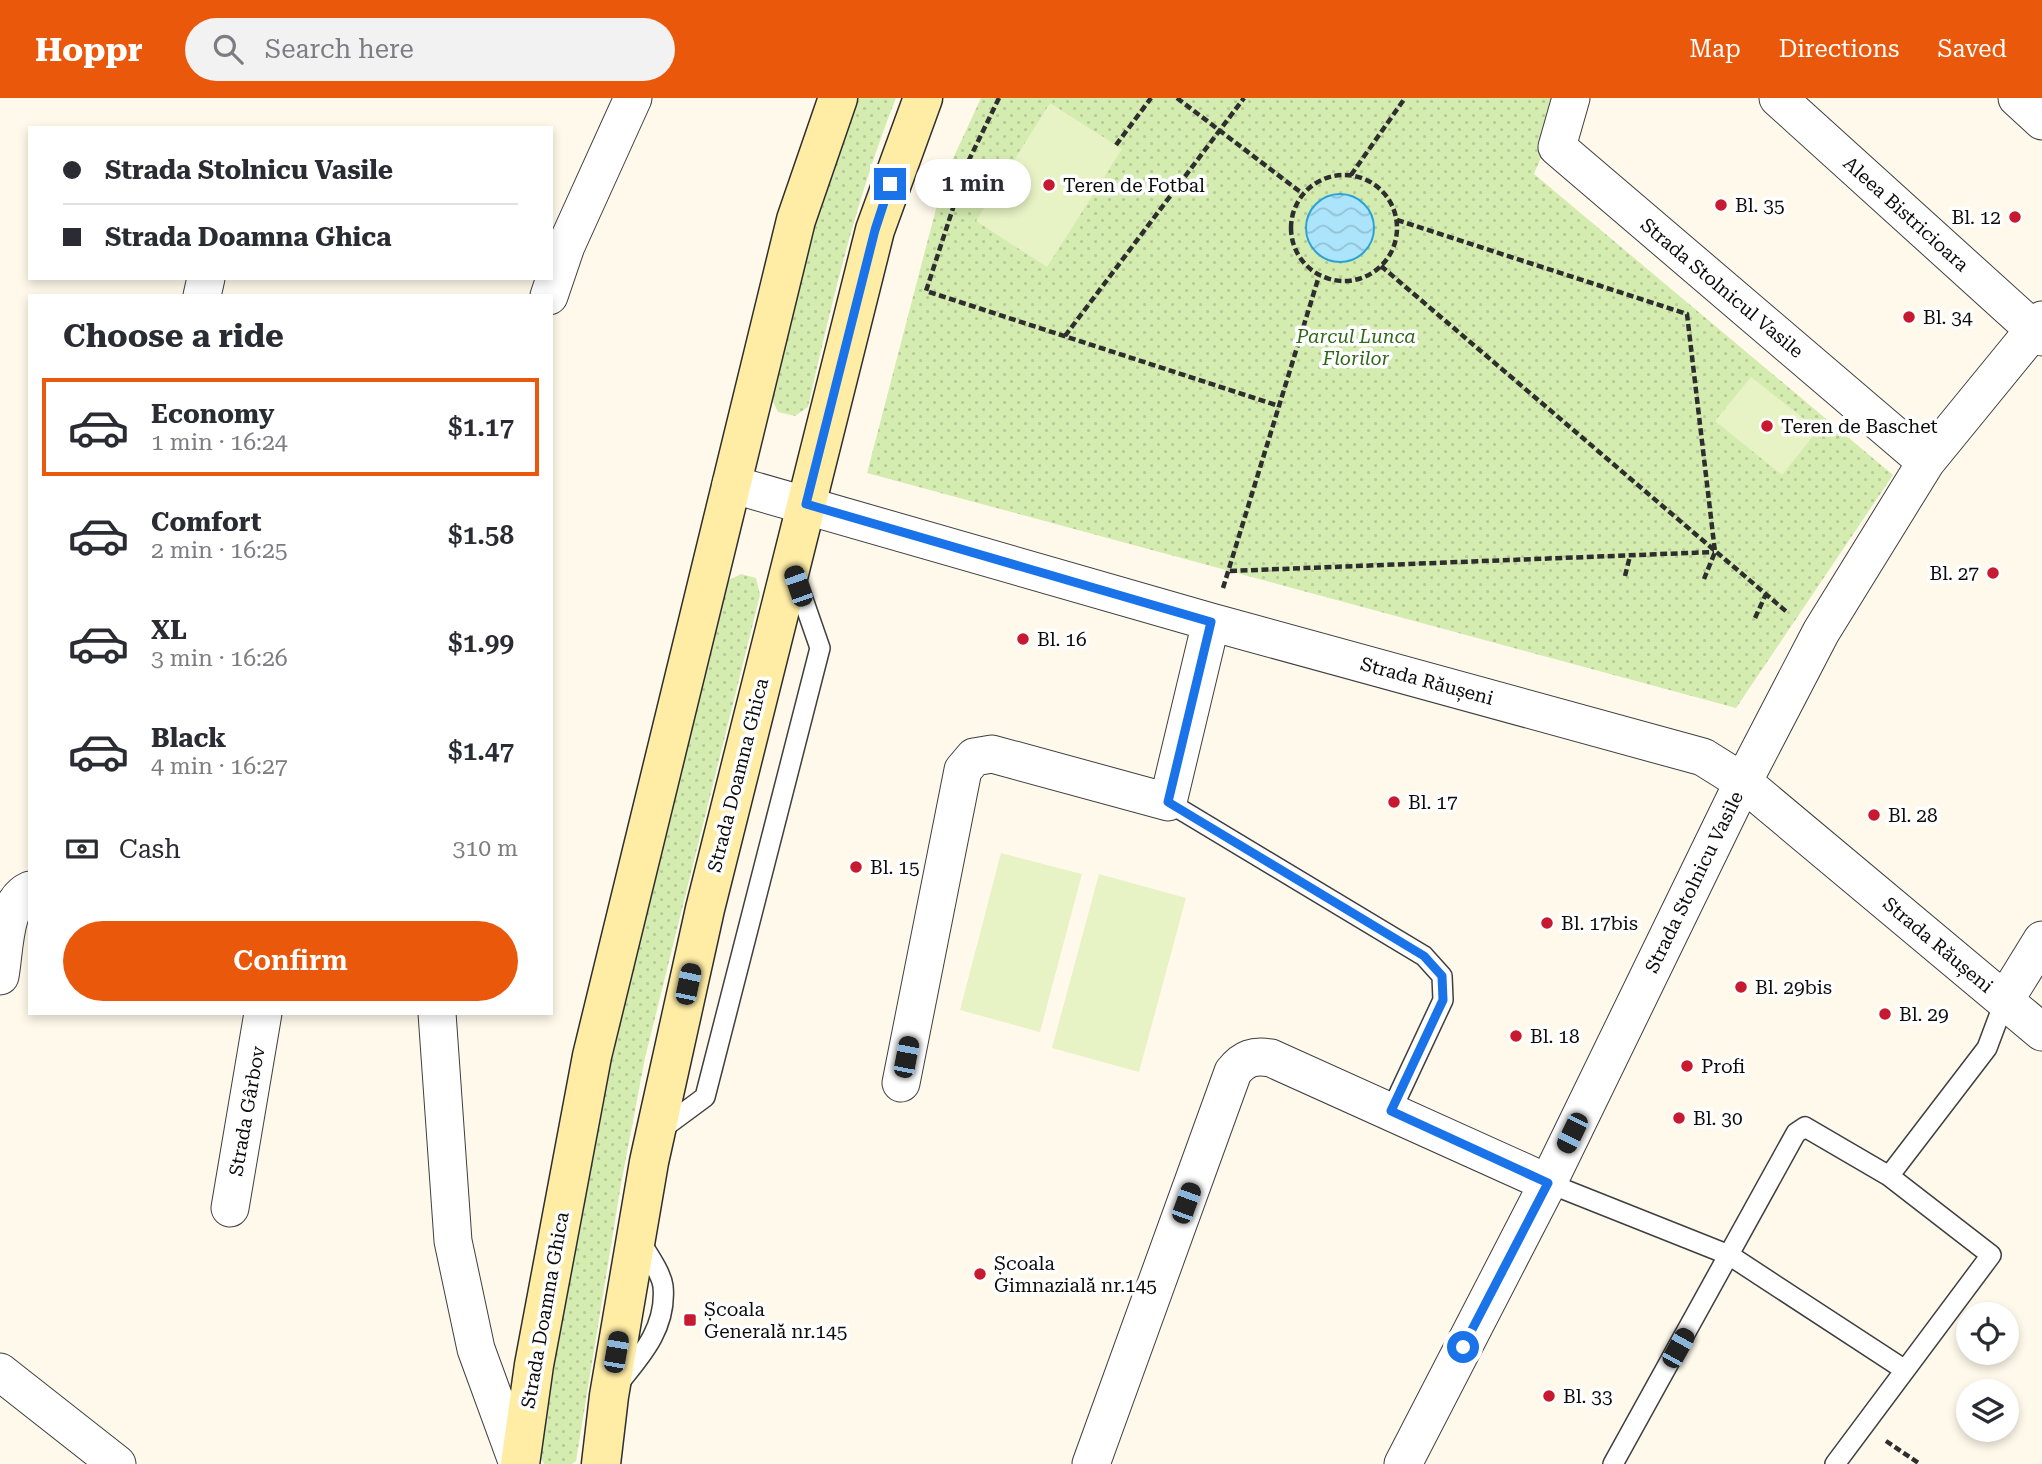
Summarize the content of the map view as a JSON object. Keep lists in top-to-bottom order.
{
  "streets": {
    "main road": ["Strada Doamna Ghica"],
    "street": [
      "Aleea Bistricioara",
      "Strada Stolnicul Vasile",
      "Strada Răușeni",
      "Strada Stolnicu Vasile",
      "Strada Gârbov"
    ]
  },
  "crossings": [
    ["Aleea Bistricioara", "Strada Stolnicu Vasile"],
    ["Strada Stolnicul Vasile", "Strada Stolnicu Vasile"],
    ["Strada Răușeni", "Strada Doamna Ghica"],
    ["Strada Răușeni", "Strada Stolnicu Vasile"]
  ],
  "parks": ["Parcul Lunca Florilor"],
  "places": {
    "other": [
      "Teren de Fotbal",
      "Bl. 35",
      "Bl. 12",
      "Bl. 34",
      "Teren de Baschet",
      "Bl. 27",
      "Bl. 16",
      "Bl. 17",
      "Bl. 28",
      "Bl. 15",
      "Bl. 17bis",
      "Bl. 29bis",
      "Bl. 29",
      "Bl. 18",
      "Profi",
      "Bl. 30",
      "Școala Gimnazială nr.145",
      "Bl. 33"
    ],
    "transit": ["Școala Generală nr.145"]
  },
  "page": {
    "header": "Hoppr",
    "search": "Search here",
    "nav": ["Map", "Directions", "Saved"],
    "banner": ["Strada Stolnicu Vasile", "Strada Doamna Ghica"],
    "bubble": "1 min",
    "heading": "Choose a ride",
    "list": [
      {
        "name": "Economy",
        "note": "1 min · 16:24",
        "value": "$1.17"
      },
      {
        "name": "Comfort",
        "note": "2 min · 16:25",
        "value": "$1.58"
      },
      {
        "name": "XL",
        "note": "3 min · 16:26",
        "value": "$1.99"
      },
      {
        "name": "Black",
        "note": "4 min · 16:27",
        "value": "$1.47"
      }
    ],
    "pay": ["Cash", "310 m"],
    "buttons": "Confirm"
  }
}
